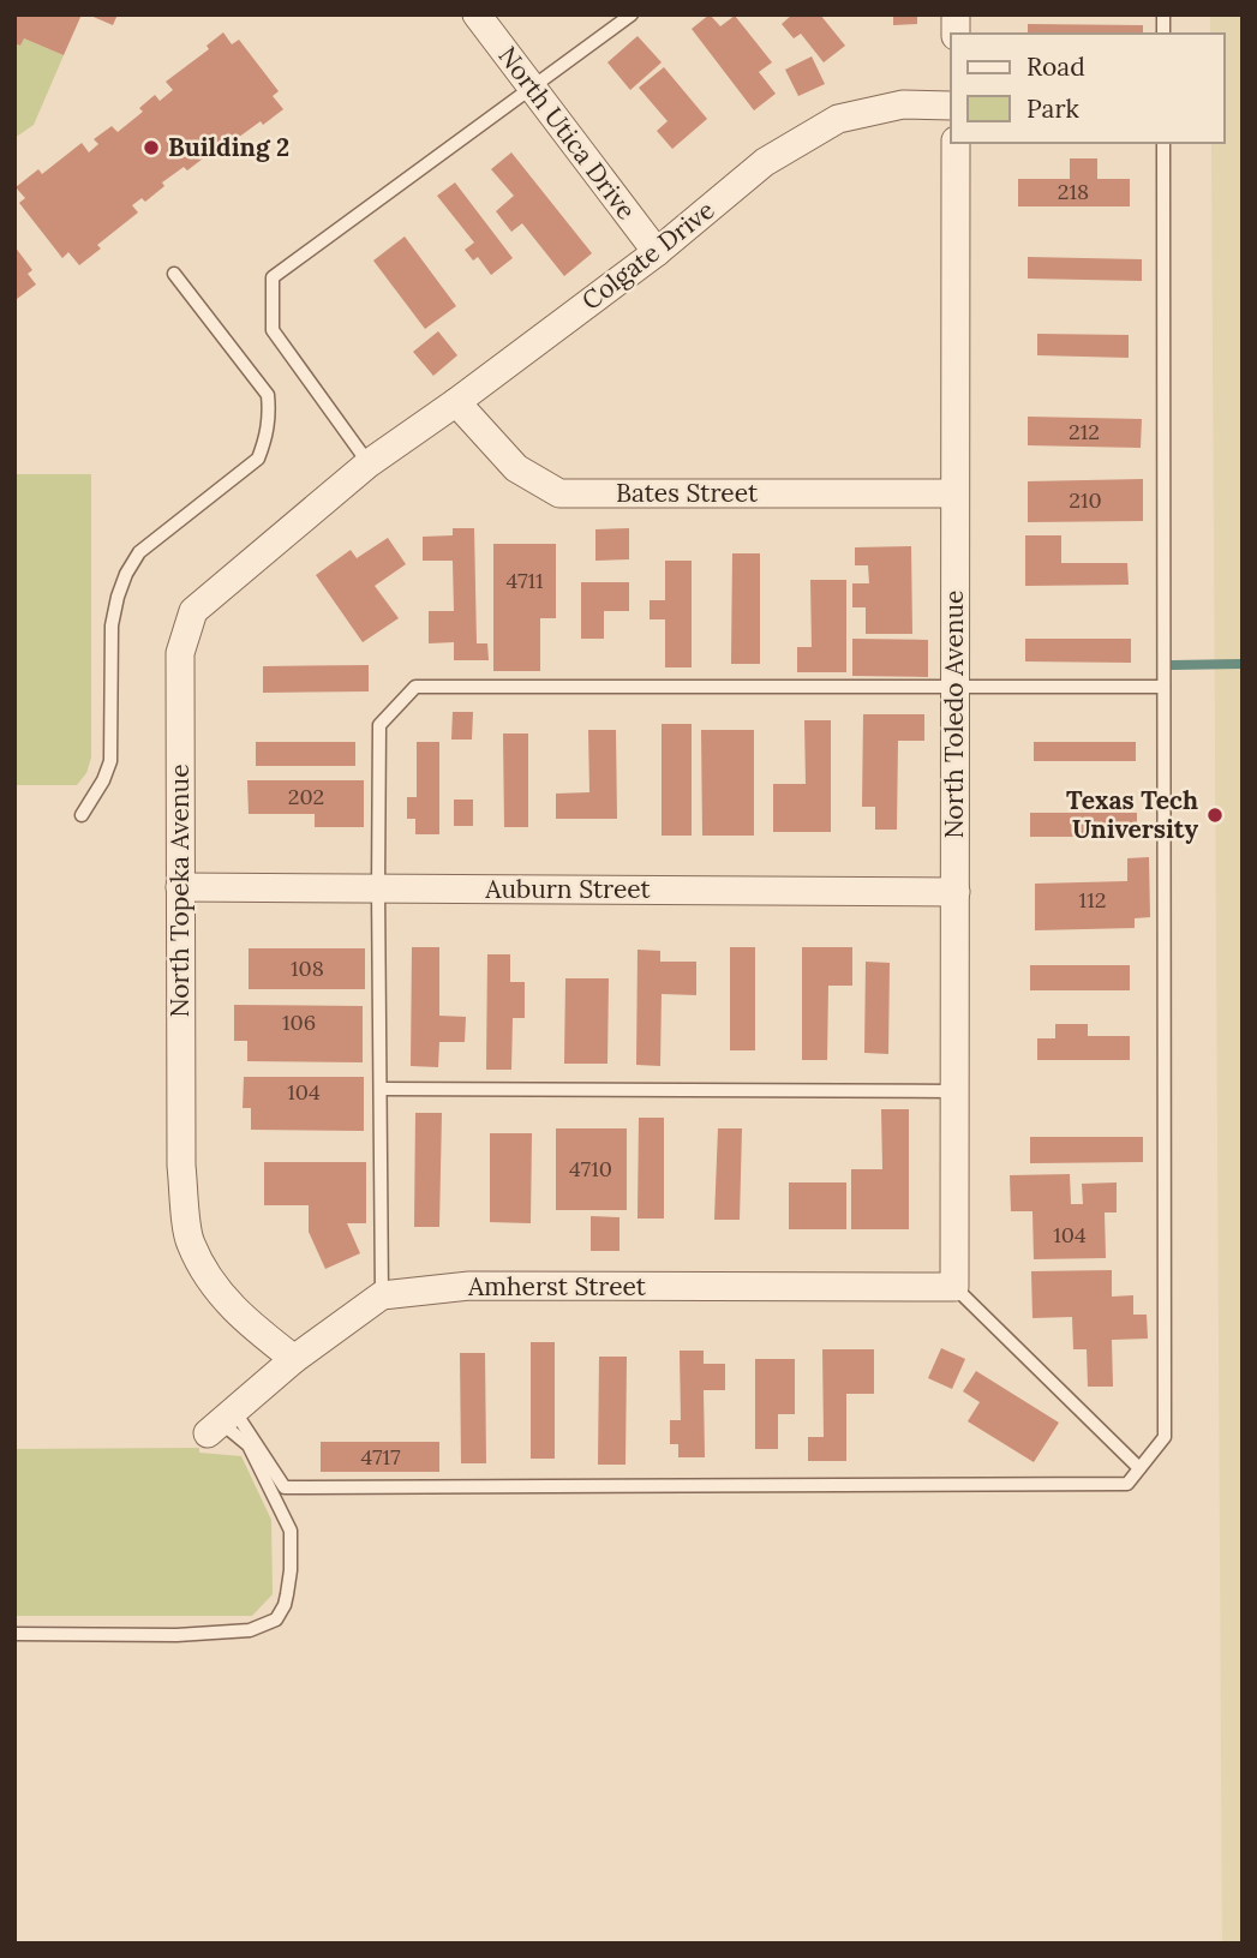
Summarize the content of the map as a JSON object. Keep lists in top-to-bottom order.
{
  "streets": {
    "street": [
      "North Utica Drive",
      "Colgate Drive",
      "Bates Street",
      "North Toledo Avenue",
      "Auburn Street",
      "North Topeka Avenue",
      "Amherst Street"
    ]
  },
  "crossings": [
    ["North Utica Drive", "Colgate Drive"],
    ["Colgate Drive", "Bates Street"],
    ["Colgate Drive", "North Topeka Avenue"],
    ["Bates Street", "North Toledo Avenue"],
    ["North Toledo Avenue", "Auburn Street"],
    ["North Toledo Avenue", "Amherst Street"],
    ["Auburn Street", "North Topeka Avenue"],
    ["North Topeka Avenue", "Amherst Street"]
  ],
  "places": ["Building 2", "Texas Tech University"],
  "house_numbers": [
    "218",
    "212",
    "210",
    "4711",
    "202",
    "112",
    "108",
    "106",
    "104",
    "4710",
    "104",
    "4717"
  ],
  "legend": ["Road", "Park"]
}
